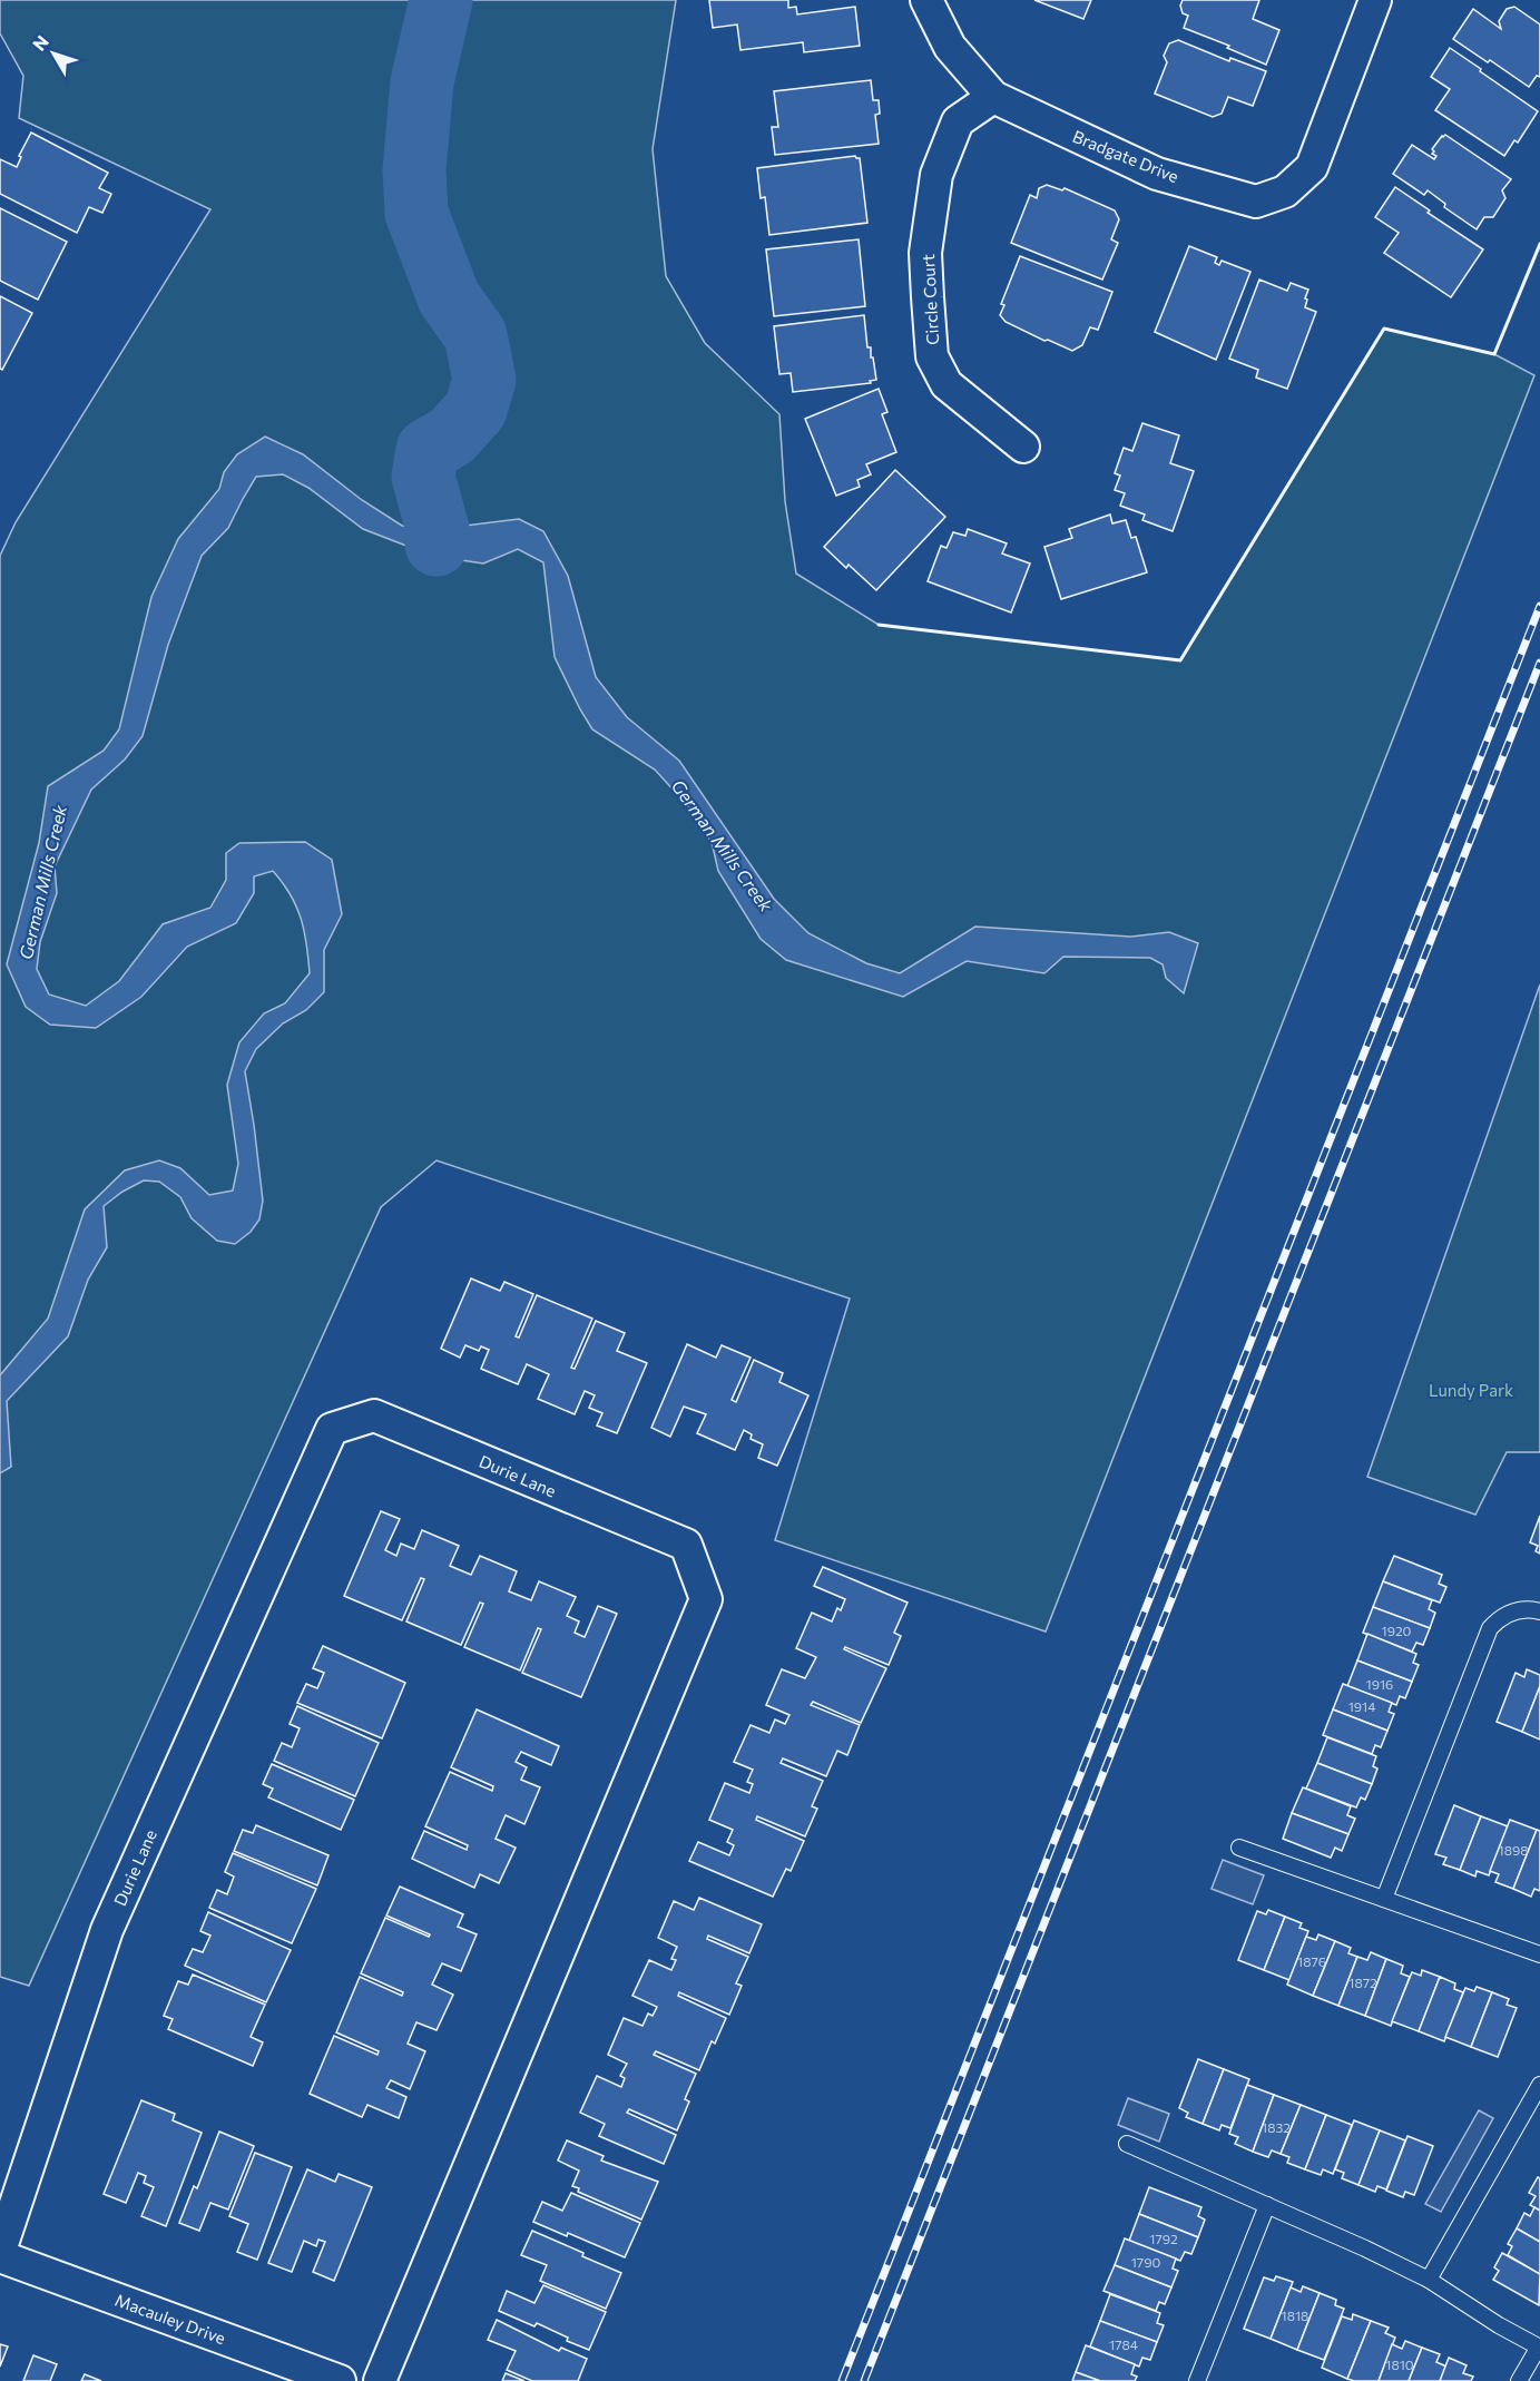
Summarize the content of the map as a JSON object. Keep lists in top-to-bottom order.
{
  "streets": {
    "street": [
      "Bradgate Drive",
      "Circle Court",
      "Durie Lane",
      "Macauley Drive"
    ]
  },
  "crossings": [
    ["Bradgate Drive", "Circle Court"]
  ],
  "water": ["German Mills Creek"],
  "parks": ["Lundy Park"],
  "house_numbers": [
    "1920",
    "1916",
    "1914",
    "1898",
    "1876",
    "1872",
    "1832",
    "1792",
    "1790",
    "1818",
    "1784",
    "1810"
  ],
  "north": "top left"
}
